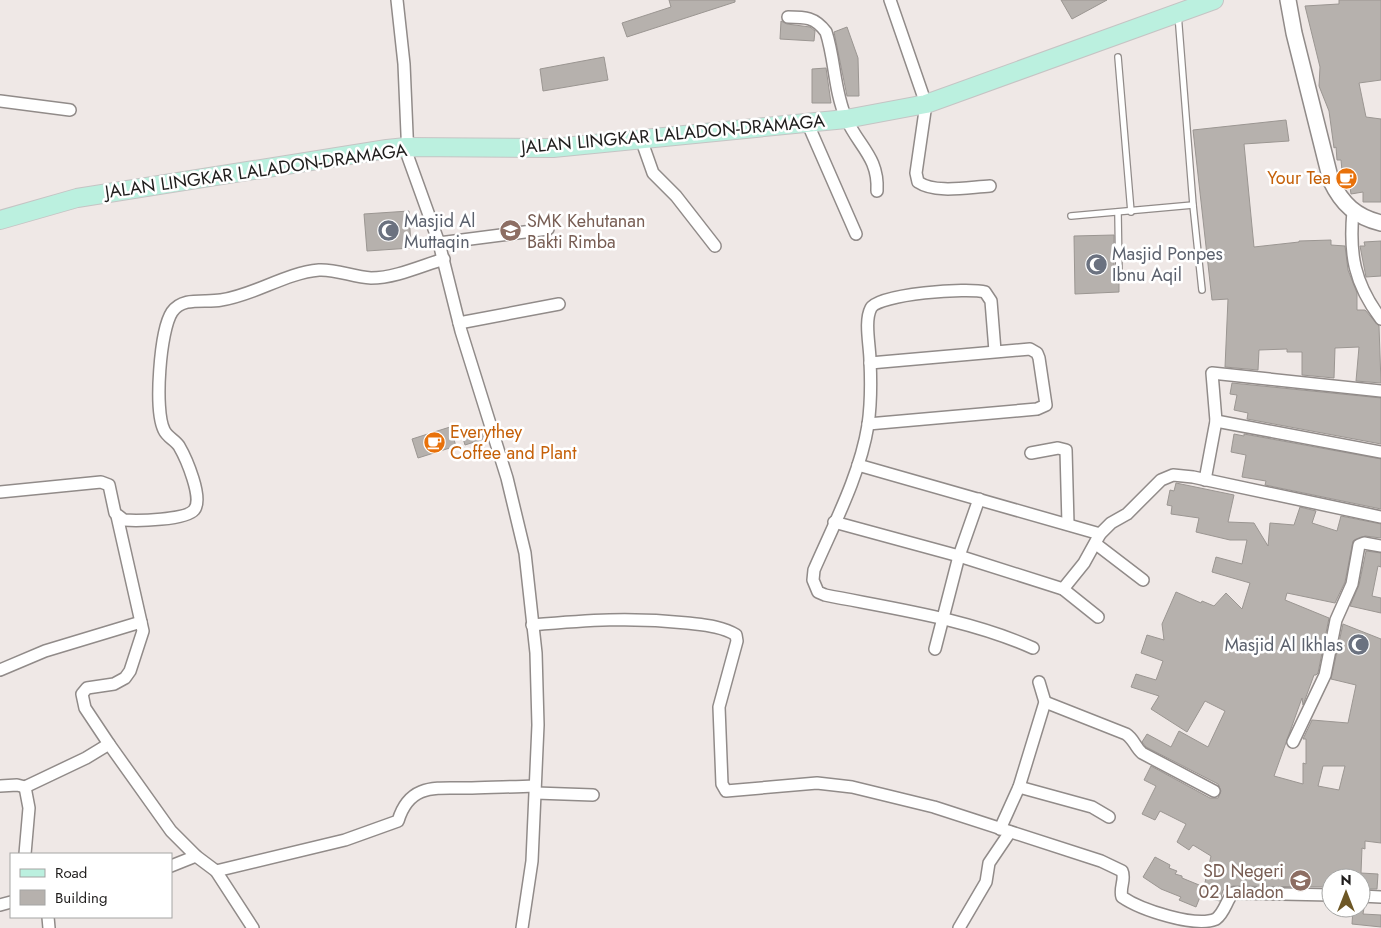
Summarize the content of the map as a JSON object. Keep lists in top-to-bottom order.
{
  "streets": {
    "main road": ["JALAN LINGKAR LALADON-DRAMAGA"]
  },
  "places": {
    "cafe": ["Your Tea", "Everythey Coffee and Plant"],
    "mosque": ["Masjid Al Muttaqin", "Masjid Ponpes Ibnu Aqil", "Masjid Al Ikhlas"],
    "school or university": ["SMK Kehutanan Bakti Rimba", "SD Negeri 02 Laladon"]
  },
  "legend": ["Road", "Building"],
  "north": "top"
}
